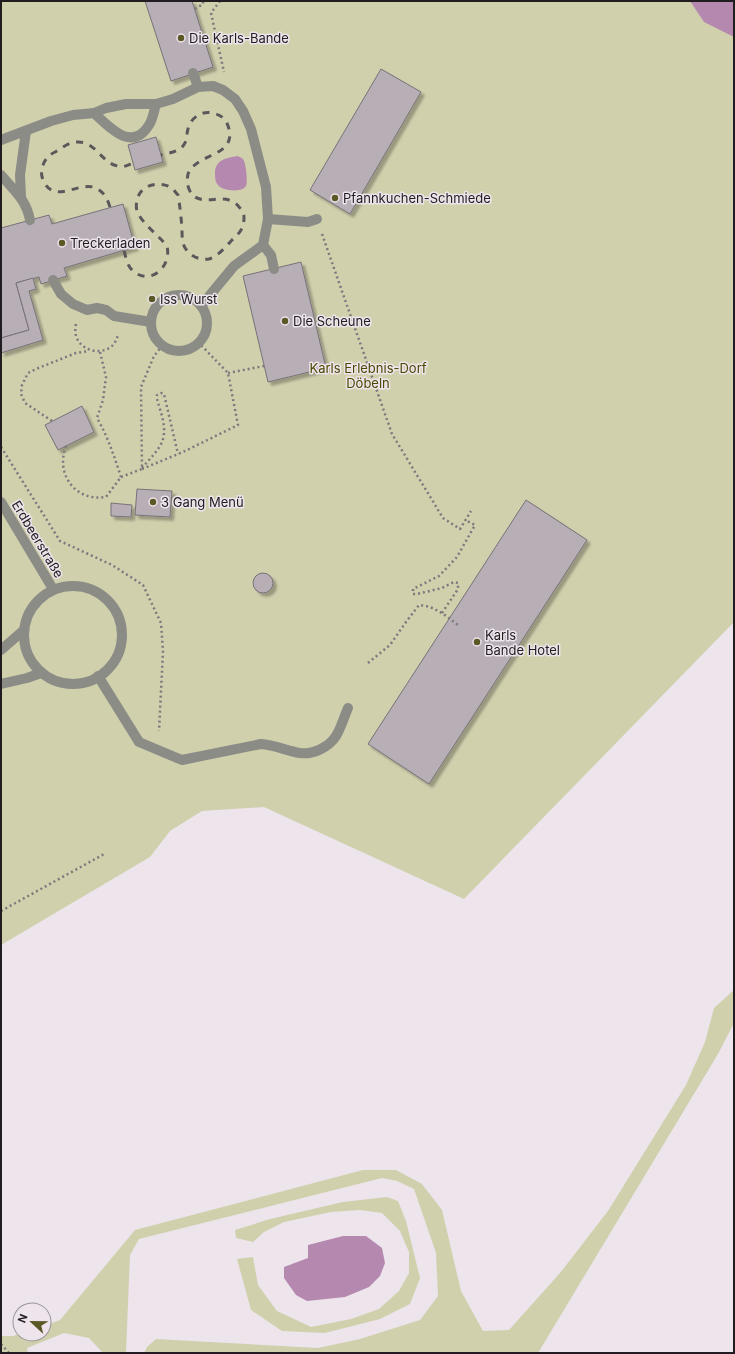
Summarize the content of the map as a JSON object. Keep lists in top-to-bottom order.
{
  "streets": {
    "street": ["Erdbeerstraße"]
  },
  "parks": ["Karls Erlebnis-Dorf Döbeln"],
  "places": [
    "Die Karls-Bande",
    "Pfannkuchen-Schmiede",
    "Treckerladen",
    "Iss Wurst",
    "Die Scheune",
    "3 Gang Menü",
    "Karls Bande Hotel"
  ],
  "north": "left"
}
